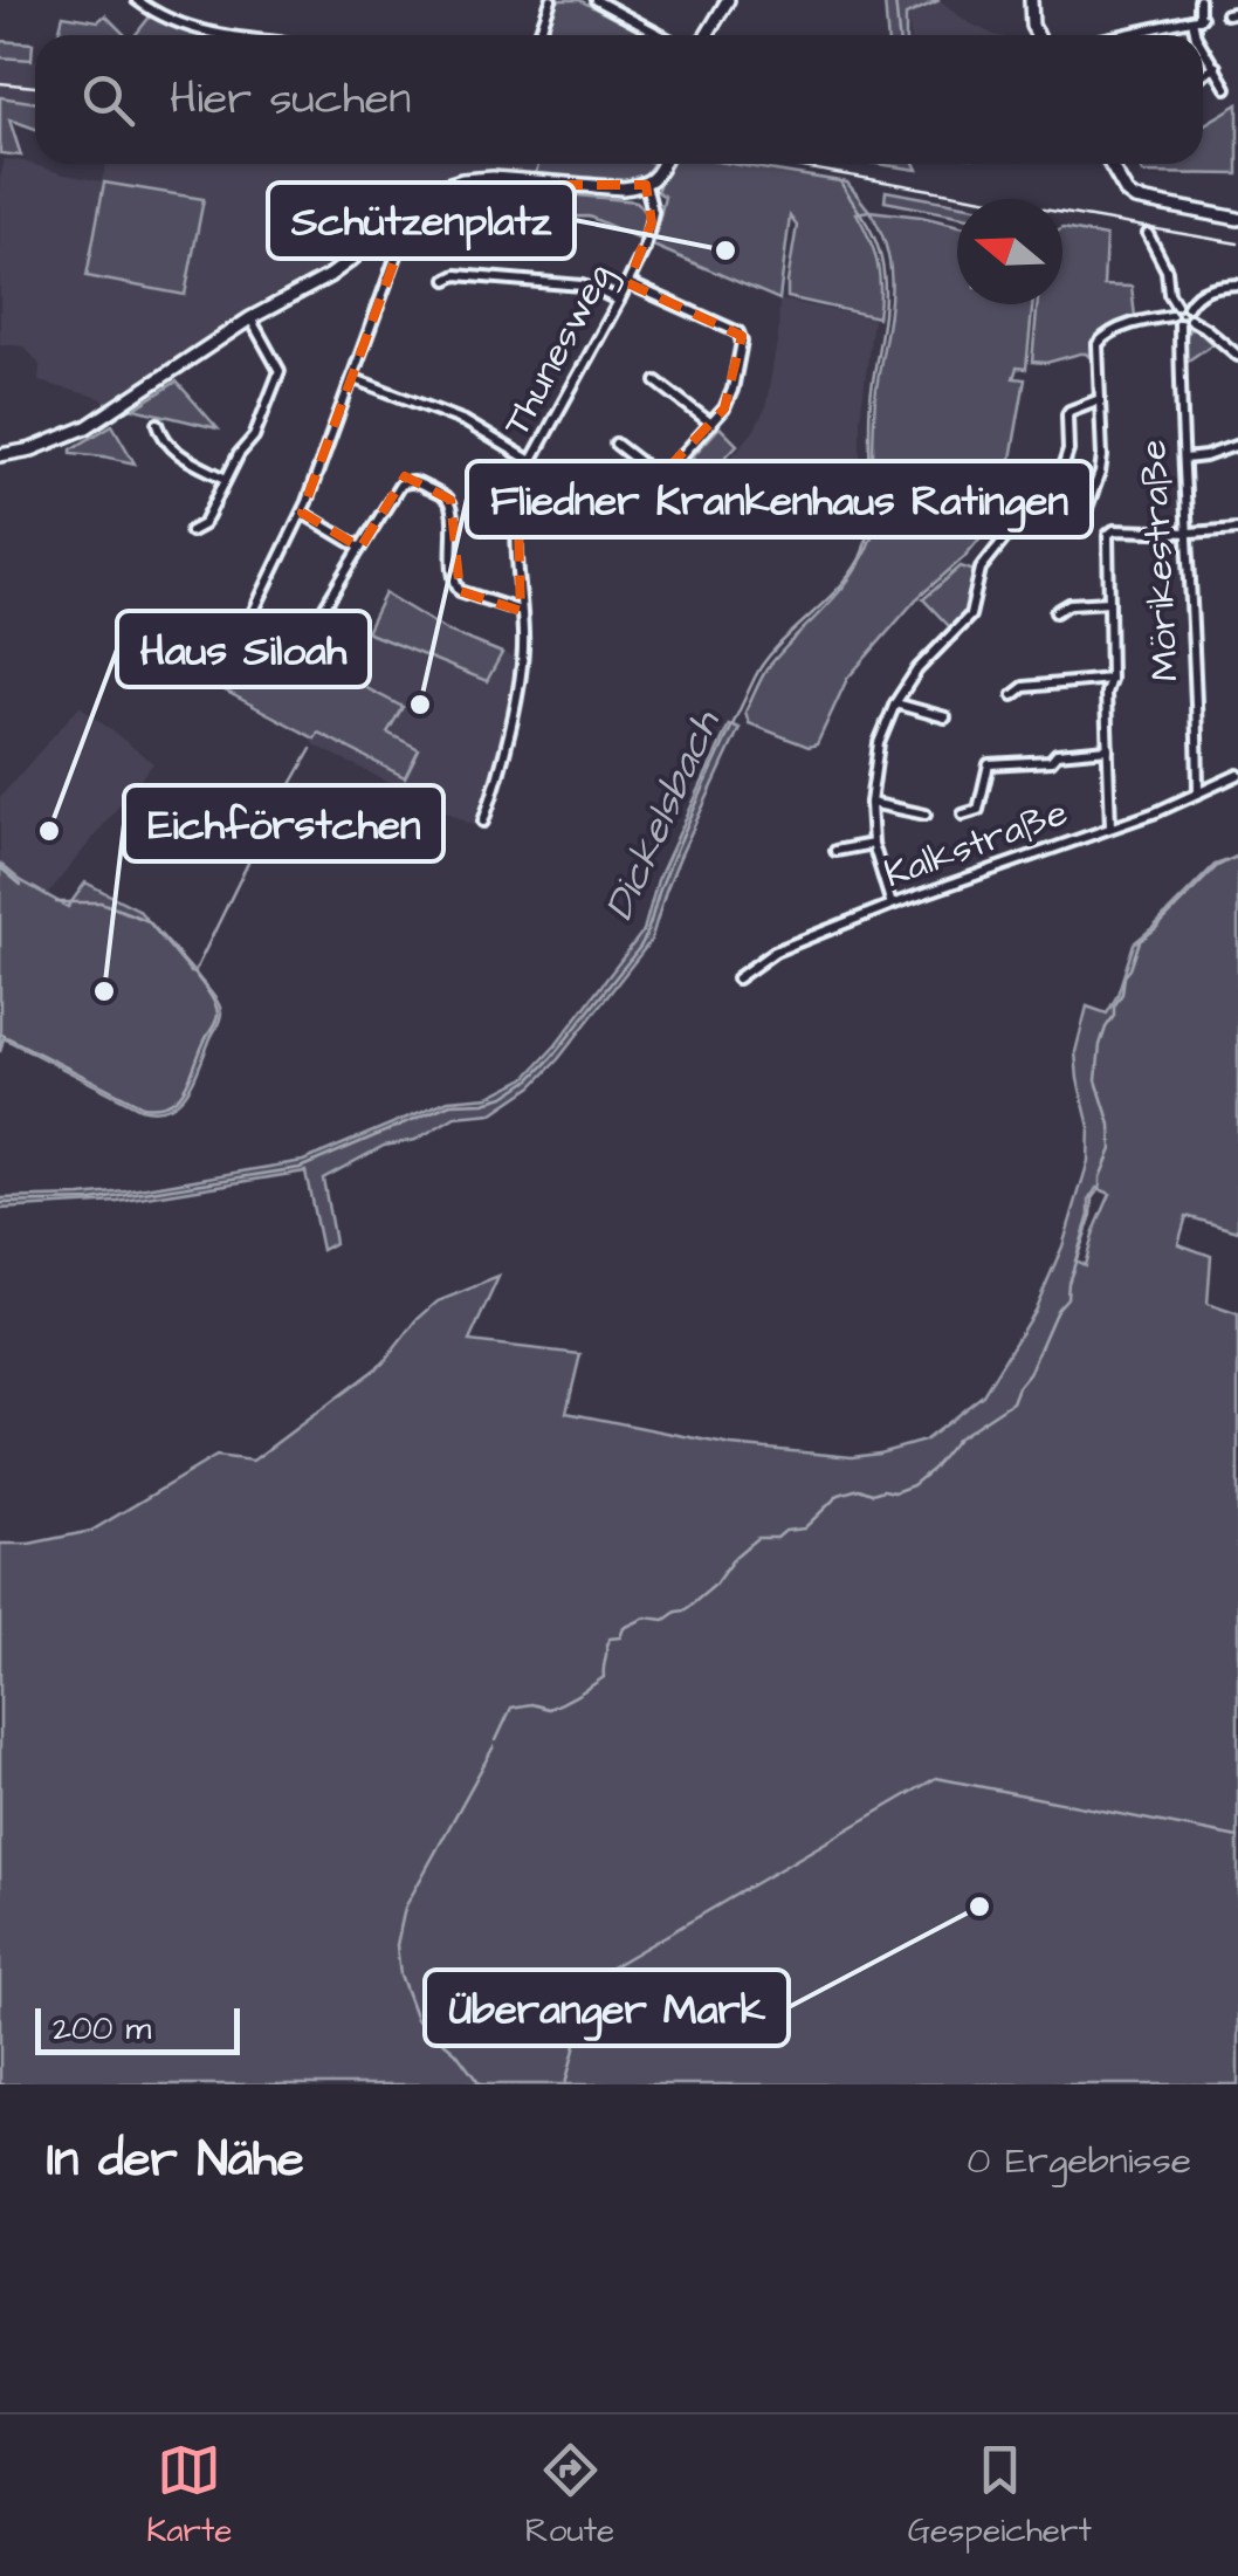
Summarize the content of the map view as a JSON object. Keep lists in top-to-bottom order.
{
  "streets": {
    "street": ["Thunesweg", "Mörikestraße", "Kalkstraße"]
  },
  "crossings": [
    ["Mörikestraße", "Kalkstraße"]
  ],
  "water": ["Dickelsbach"],
  "places": [
    "Schützenplatz",
    "Fliedner Krankenhaus Ratingen",
    "Haus Siloah",
    "Eichförstchen",
    "Überanger Mark"
  ],
  "scale_bar": "200 m",
  "north": "left",
  "page": {
    "search": "Hier suchen",
    "scale": "200 m",
    "heading": ["In der Nähe", "0 Ergebnisse"],
    "nav": ["Karte", "Route", "Gespeichert"]
  }
}
